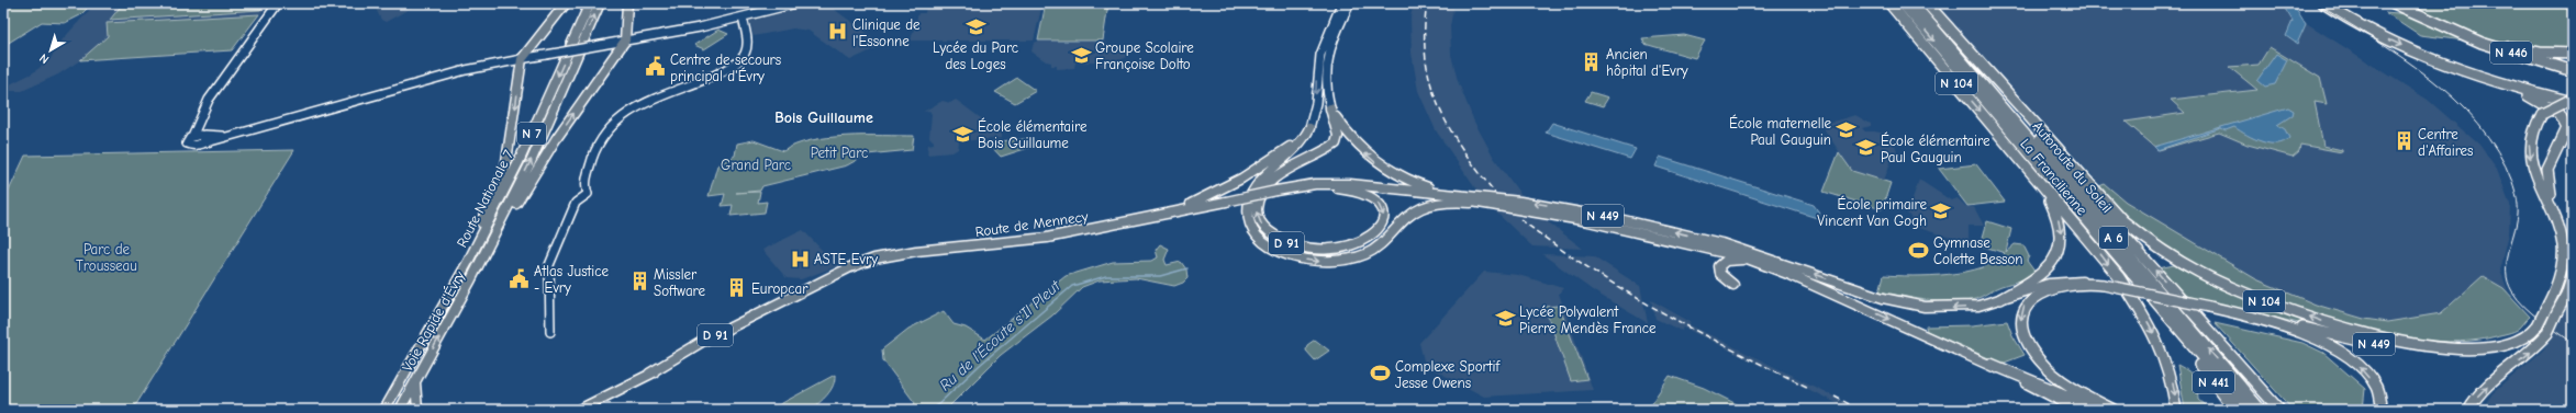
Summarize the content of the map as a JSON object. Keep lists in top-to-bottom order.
{
  "streets": {
    "highway": [
      "N 446",
      "N 104",
      "Autoroute du Soleil",
      "La Francilienne",
      "N 449",
      "A 6",
      "N 441"
    ],
    "main road": [
      "N 7",
      "Route Nationale 7",
      "Route de Mennecy",
      "D 91",
      "Voie Rapide d'Évry"
    ]
  },
  "crossings": [
    ["N 446", "La Francilienne"],
    ["Autoroute du Soleil", "N 441"],
    ["La Francilienne", "N 449"],
    ["Route Nationale 7", "Voie Rapide d'Évry"],
    ["N 449", "D 91"],
    ["Route de Mennecy", "D 91"]
  ],
  "districts": ["Bois Guillaume"],
  "water": ["Ru de l'Écoute s'Il Pleut"],
  "parks": ["Petit Parc", "Grand Parc", "Parc de Trousseau"],
  "places": {
    "school or university": [
      "Lycée du Parc des Loges",
      "Groupe Scolaire Françoise Dolto",
      "École maternelle Paul Gauguin",
      "École élémentaire Bois Guillaume",
      "École élémentaire Paul Gauguin",
      "École primaire Vincent Van Gogh",
      "Lycée Polyvalent Pierre Mendès France"
    ],
    "hospital": ["Clinique de l'Essonne", "ASTE Evry"],
    "building": [
      "Ancien hôpital d'Evry",
      "Centre d'Affaires",
      "Missler Software",
      "Europcar"
    ],
    "public building": ["Centre de secours principal d'Évry", "Atlas Justice - Evry"],
    "sports": ["Gymnase Colette Besson", "Complexe Sportif Jesse Owens"]
  },
  "north": "bottom left"
}
